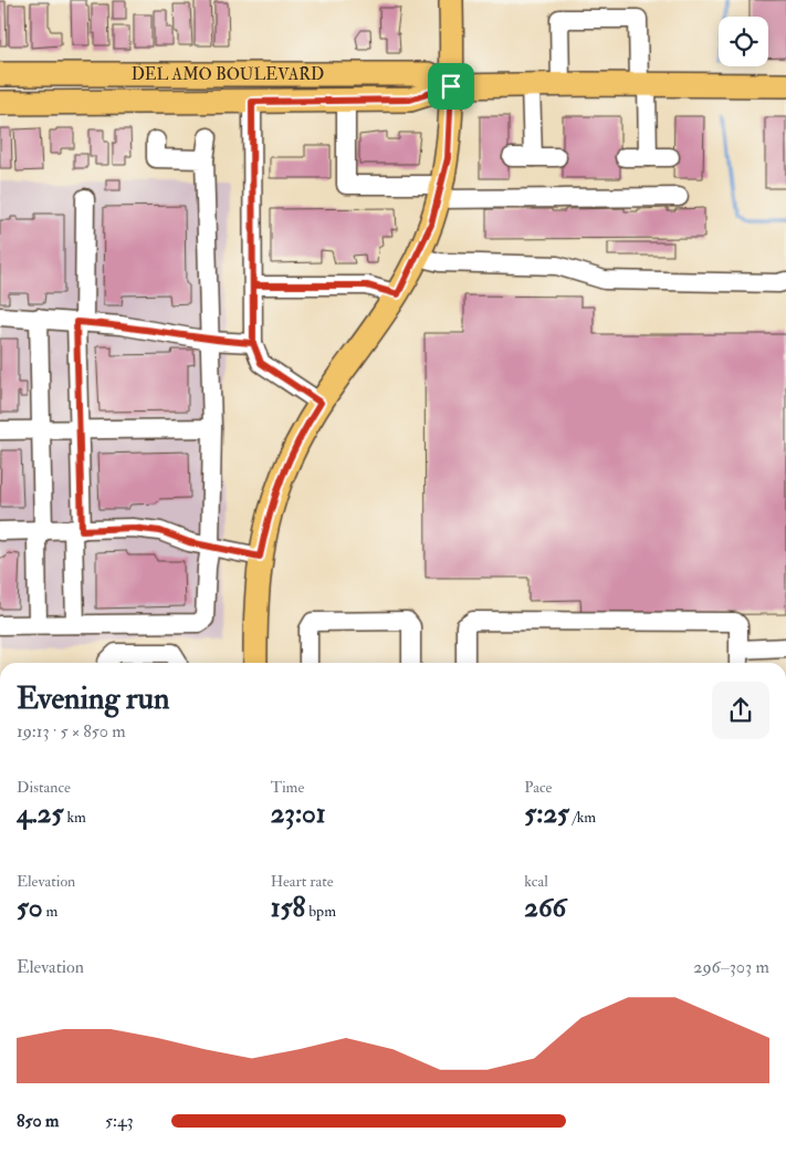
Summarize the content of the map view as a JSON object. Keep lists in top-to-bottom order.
{
  "streets": {
    "main road": ["DEL AMO BOULEVARD"]
  },
  "page": {
    "heading": ["Evening run", "19:13 · 5 × 850 m"],
    "stats": [
      ["Distance", "4.25 km"],
      ["Time", "23:01"],
      ["Pace", "5:25 /km"],
      ["Elevation", "50 m"],
      ["Heart rate", "158 bpm"],
      ["kcal", "266"]
    ],
    "chart": ["Elevation", "296–303 m"],
    "list": [
      {
        "name": "850 m",
        "note": "5:43"
      }
    ]
  }
}
